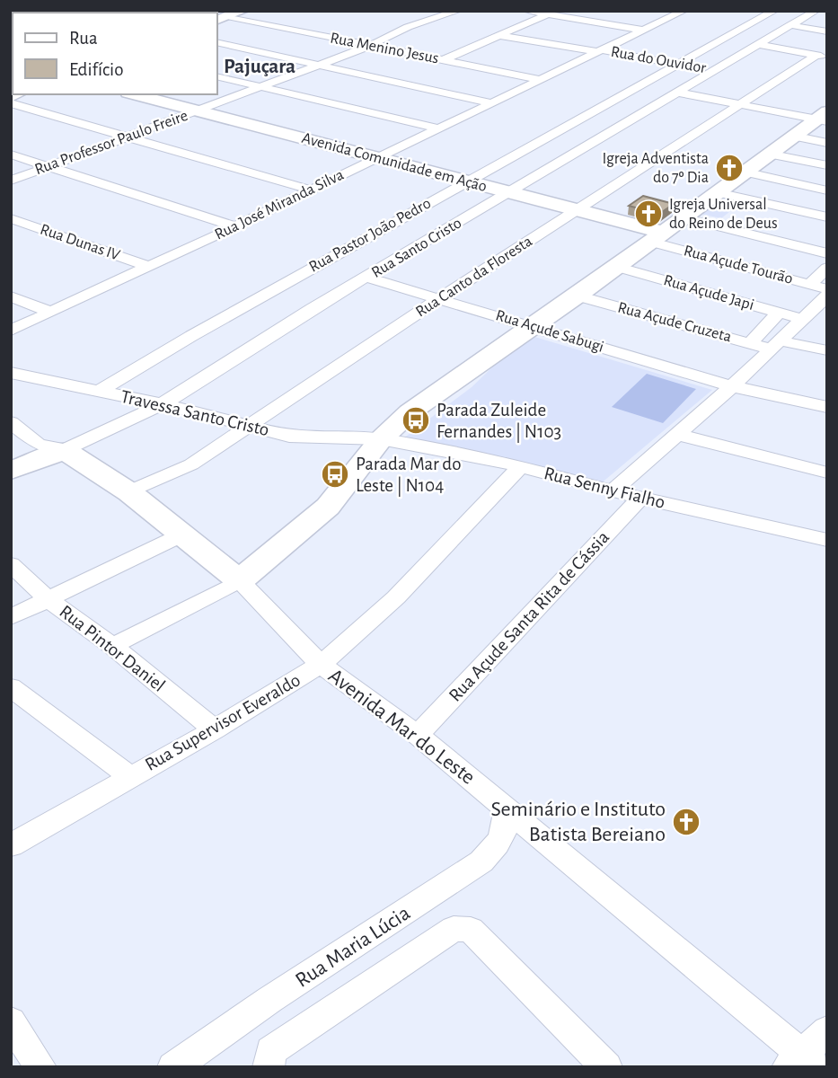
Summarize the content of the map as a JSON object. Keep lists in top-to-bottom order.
{
  "streets": {
    "street": [
      "Rua Menino Jesus",
      "Rua do Ouvidor",
      "Rua Professor Paulo Freire",
      "Avenida Comunidade em Ação",
      "Rua José Miranda Silva",
      "Rua Pastor João Pedro",
      "Rua Dunas IV",
      "Rua Santo Cristo",
      "Rua Açude Tourão",
      "Rua Canto da Floresta",
      "Rua Açude Japi",
      "Rua Açude Cruzeta",
      "Rua Açude Sabugi",
      "Travessa Santo Cristo",
      "Rua Senny Fialho",
      "Rua Açude Santa Rita de Cássia",
      "Rua Pintor Daniel",
      "Rua Supervisor Everaldo",
      "Avenida Mar do Leste",
      "Rua Maria Lúcia"
    ]
  },
  "crossings": [
    ["Rua Menino Jesus", "Rua Professor Paulo Freire"],
    ["Rua Menino Jesus", "Rua José Miranda Silva"],
    ["Rua do Ouvidor", "Rua José Miranda Silva"],
    ["Rua do Ouvidor", "Rua Pastor João Pedro"],
    ["Rua Professor Paulo Freire", "Avenida Comunidade em Ação"],
    ["Avenida Comunidade em Ação", "Rua José Miranda Silva"],
    ["Avenida Comunidade em Ação", "Rua Pastor João Pedro"],
    ["Avenida Comunidade em Ação", "Rua Santo Cristo"],
    ["Avenida Comunidade em Ação", "Rua Açude Tourão"],
    ["Avenida Comunidade em Ação", "Rua Canto da Floresta"],
    ["Rua José Miranda Silva", "Rua Dunas IV"],
    ["Rua Pastor João Pedro", "Travessa Santo Cristo"],
    ["Rua Santo Cristo", "Rua Açude Sabugi"],
    ["Rua Santo Cristo", "Travessa Santo Cristo"],
    ["Rua Santo Cristo", "Avenida Mar do Leste"],
    ["Rua Canto da Floresta", "Rua Açude Sabugi"],
    ["Rua Canto da Floresta", "Travessa Santo Cristo"],
    ["Rua Canto da Floresta", "Avenida Mar do Leste"],
    ["Travessa Santo Cristo", "Rua Senny Fialho"],
    ["Rua Senny Fialho", "Rua Açude Santa Rita de Cássia"],
    ["Rua Senny Fialho", "Rua Supervisor Everaldo"],
    ["Rua Açude Santa Rita de Cássia", "Avenida Mar do Leste"],
    ["Rua Pintor Daniel", "Rua Supervisor Everaldo"],
    ["Rua Supervisor Everaldo", "Avenida Mar do Leste"],
    ["Avenida Mar do Leste", "Rua Maria Lúcia"]
  ],
  "districts": ["Pajuçara"],
  "places": {
    "church": ["Igreja Adventista do 7º Dia", "Igreja Universal do Reino de Deus", "Seminário e Instituto Batista Bereiano"],
    "bus stop": ["Parada Zuleide Fernandes | N103", "Parada Mar do Leste | N104"]
  },
  "legend": ["Rua", "Edifício"]
}
